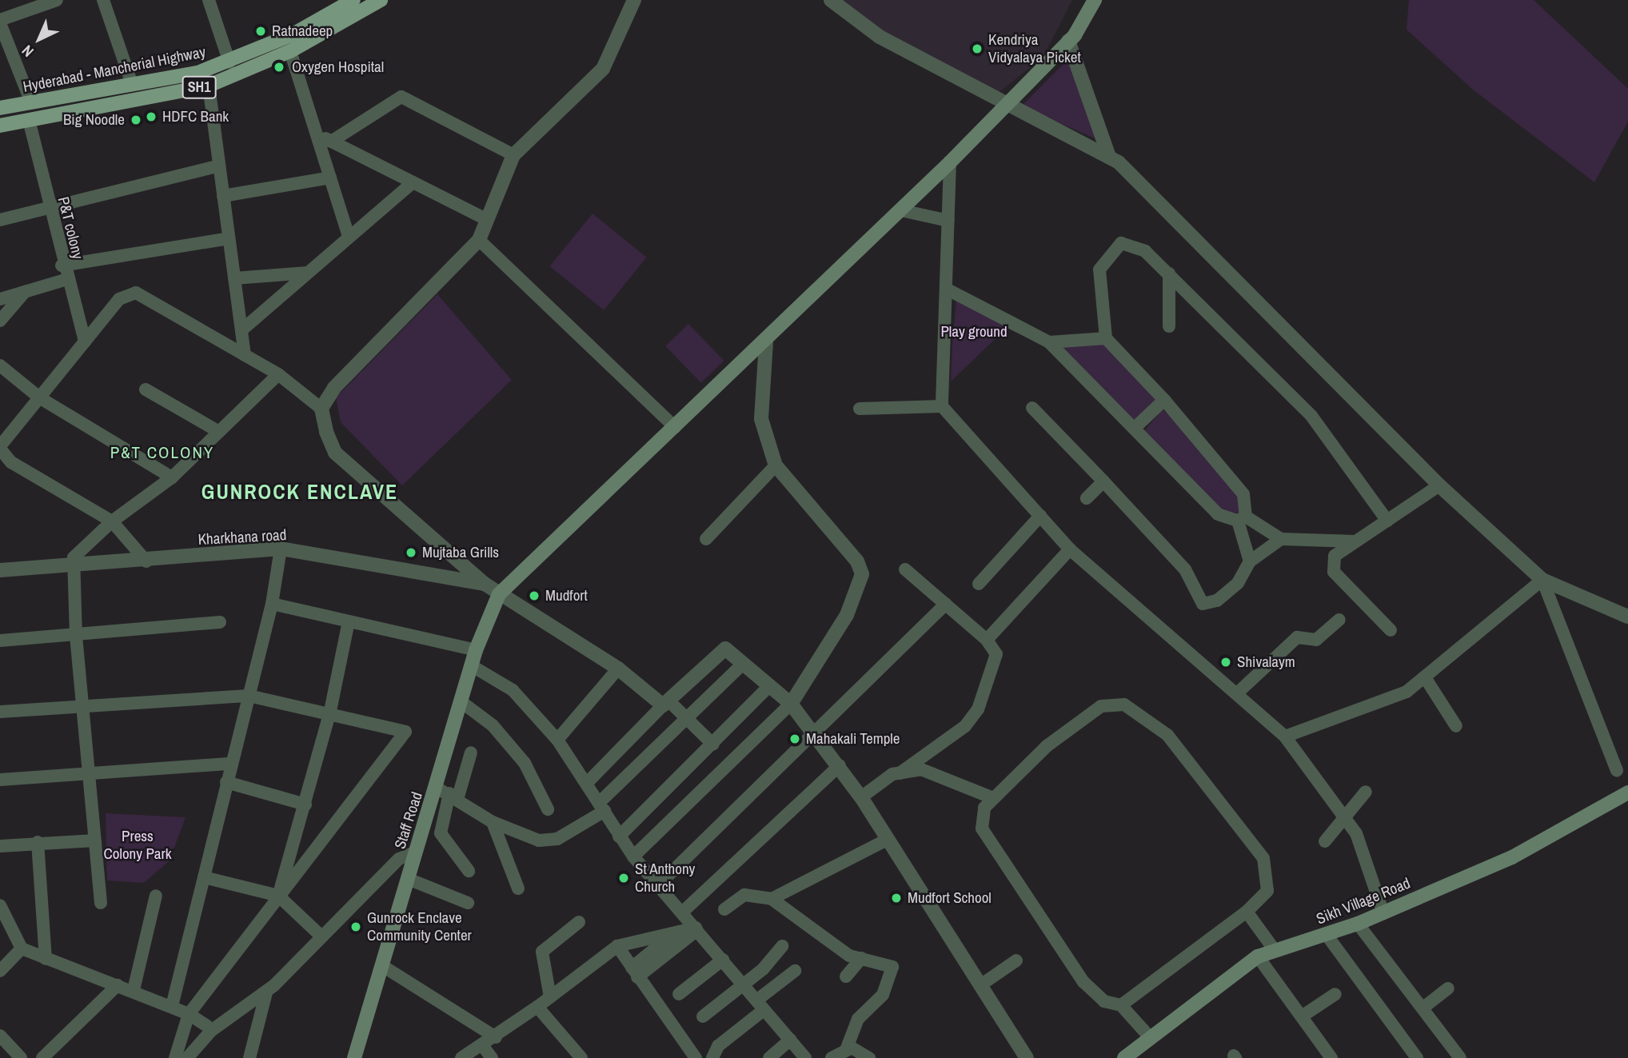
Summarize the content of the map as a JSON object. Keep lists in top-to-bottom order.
{
  "streets": {
    "main road": [
      "Hyderabad - Mancherial Highway",
      "SH1",
      "Staff Road",
      "Sikh Village Road"
    ],
    "street": ["P&T colony", "Kharkhana road"]
  },
  "crossings": [
    ["SH1", "P&T colony"]
  ],
  "districts": ["P&T COLONY", "GUNROCK ENCLAVE"],
  "parks": ["Play ground", "Press Colony Park"],
  "places": [
    "Ratnadeep",
    "Kendriya Vidyalaya Picket",
    "Oxygen Hospital",
    "HDFC Bank",
    "Big Noodle",
    "Mujtaba Grills",
    "Mudfort",
    "Shivalaym",
    "Mahakali Temple",
    "St Anthony Church",
    "Mudfort School",
    "Gunrock Enclave Community Center"
  ],
  "north": "bottom left"
}
